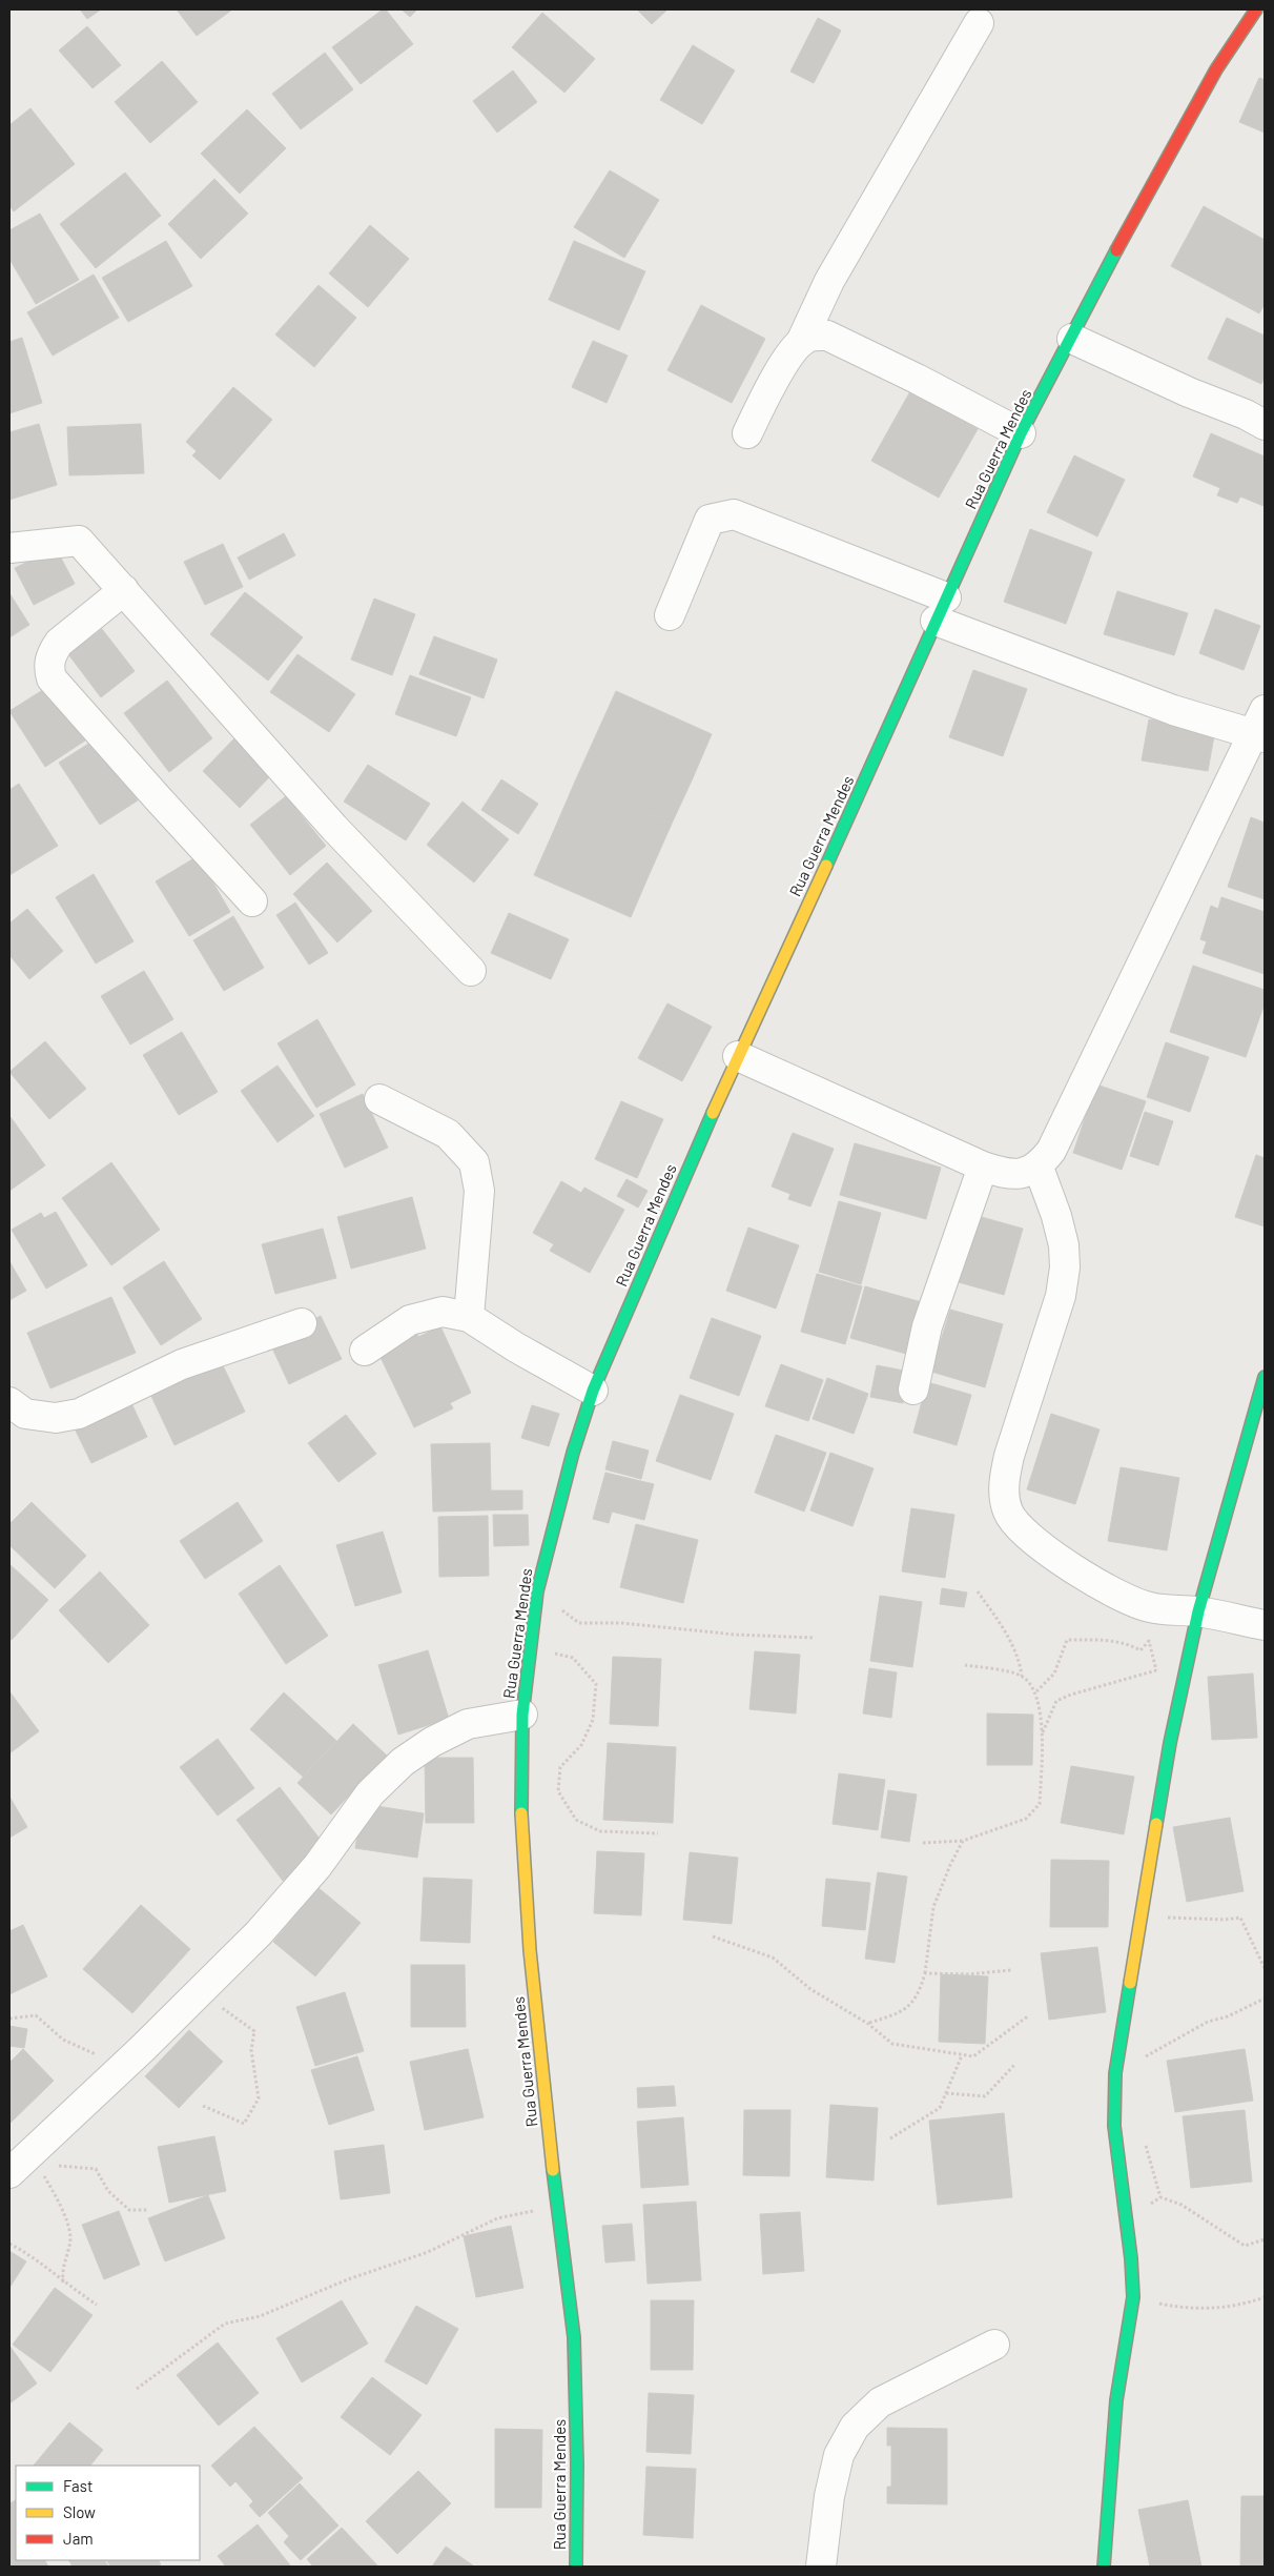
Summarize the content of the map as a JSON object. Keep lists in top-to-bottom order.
{
  "streets": {
    "street": ["Rua Guerra Mendes"]
  },
  "legend": ["Fast", "Slow", "Jam"]
}
